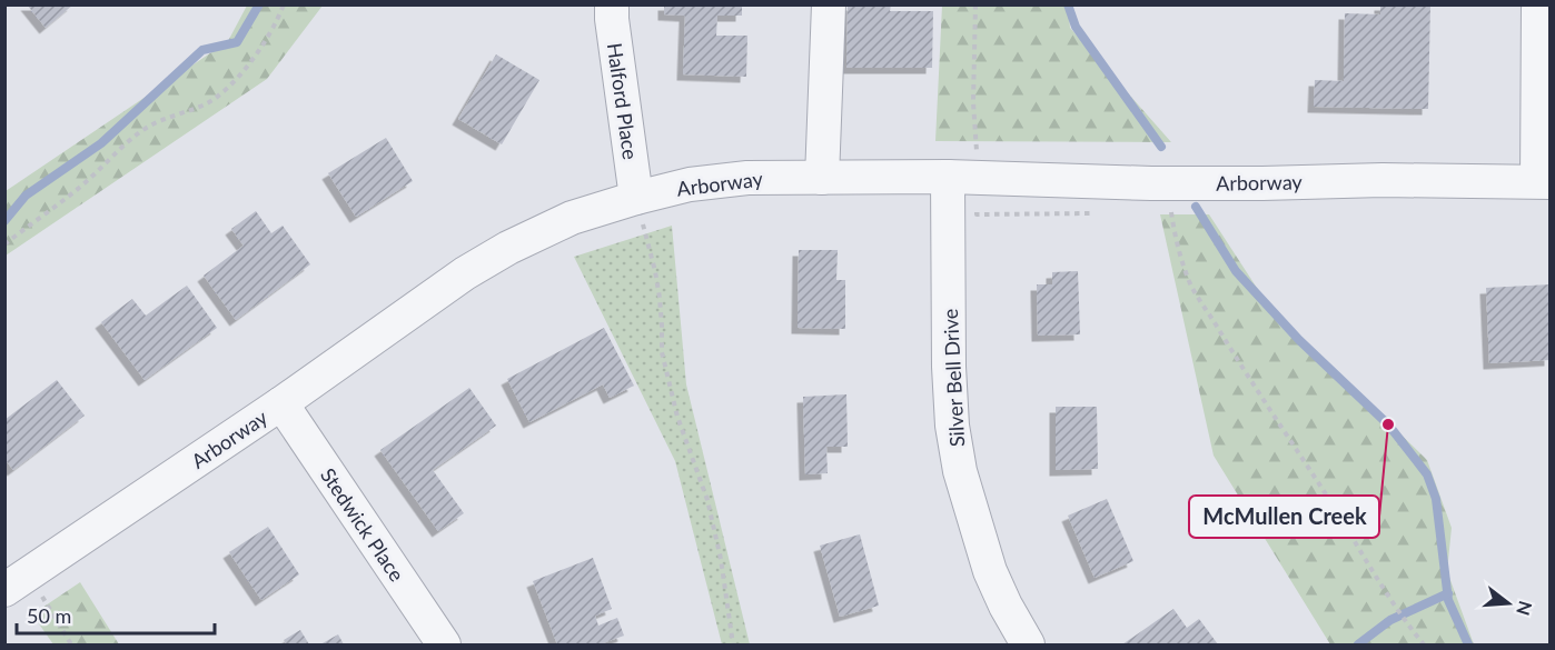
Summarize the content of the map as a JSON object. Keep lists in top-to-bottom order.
{
  "streets": {
    "street": [
      "Halford Place",
      "Arborway",
      "Silver Bell Drive",
      "Stedwick Place"
    ]
  },
  "crossings": [
    ["Halford Place", "Arborway"],
    ["Arborway", "Silver Bell Drive"],
    ["Arborway", "Stedwick Place"]
  ],
  "places": ["McMullen Creek"],
  "scale_bar": "50 m",
  "north": "right"
}
